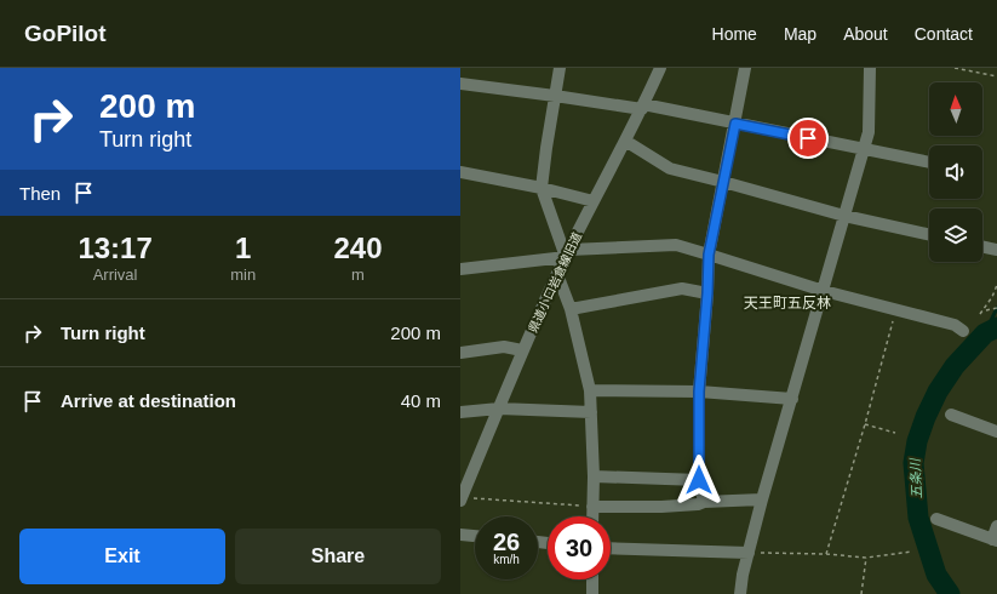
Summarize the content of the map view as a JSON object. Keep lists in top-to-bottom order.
{
  "streets": {
    "street": ["県道小口岩倉線旧道"]
  },
  "districts": ["天王町五反林"],
  "water": ["五条川"],
  "north": "top",
  "page": {
    "header": "GoPilot",
    "nav": [
      "Home",
      "Map",
      "About",
      "Contact"
    ],
    "turn": ["200 m", "Turn right"],
    "then": "Then",
    "eta": [
      "13:17",
      "Arrival",
      "1",
      "min",
      "240",
      "m"
    ],
    "list": [
      {
        "name": "Turn right",
        "value": "200 m"
      },
      {
        "name": "Arrive at destination",
        "value": "40 m"
      }
    ],
    "speed": "26 km/h",
    "limit": "30",
    "buttons": ["Exit", "Share"]
  }
}
